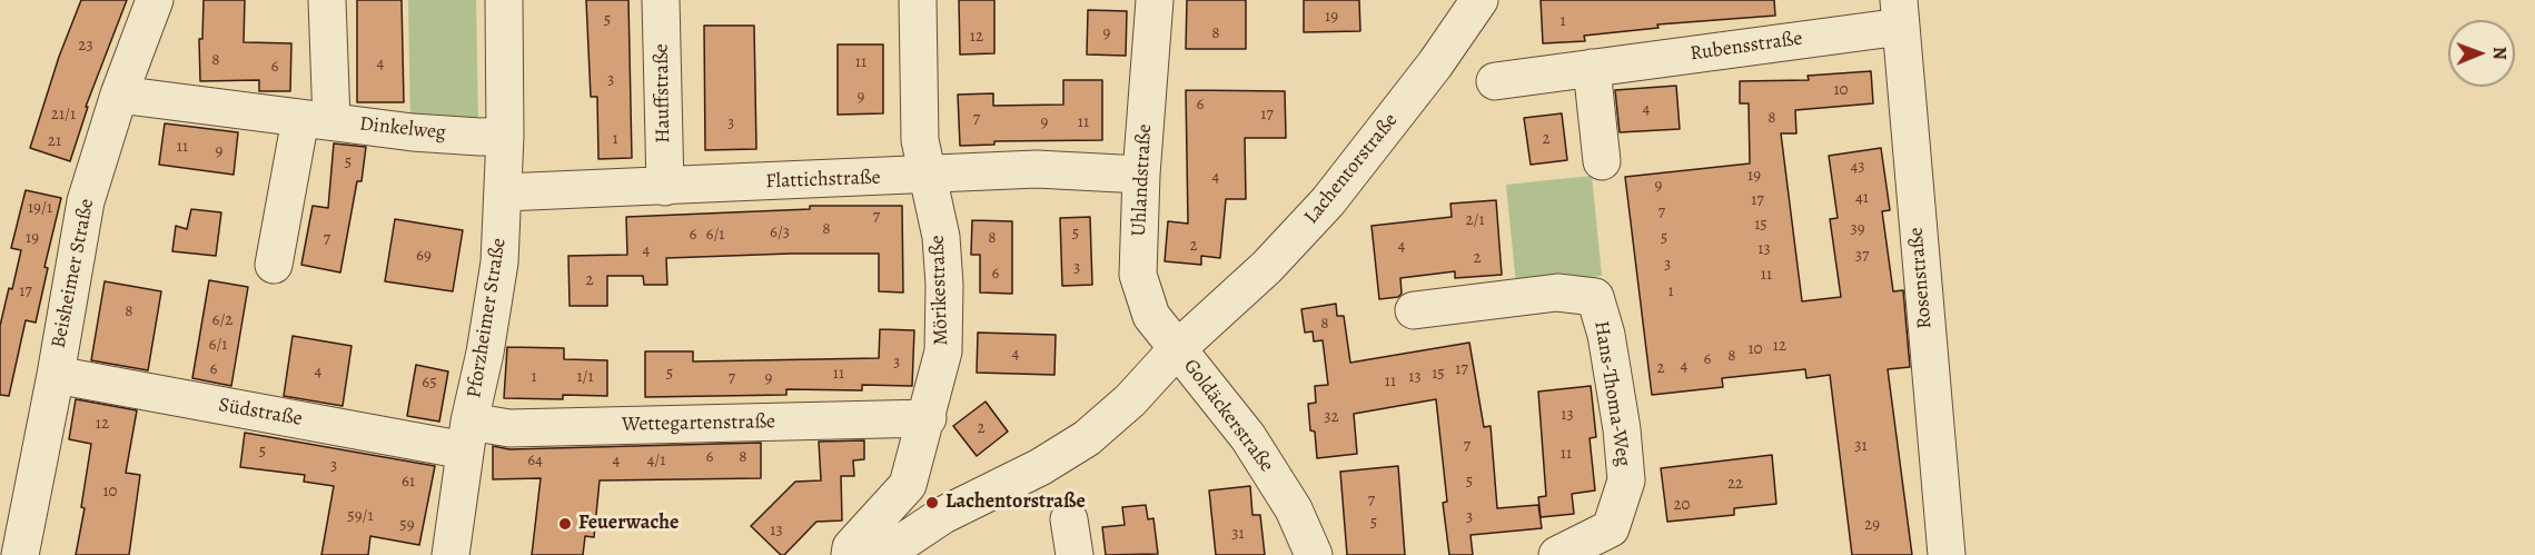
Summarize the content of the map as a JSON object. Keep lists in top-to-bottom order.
{
  "streets": {
    "street": [
      "Rubensstraße",
      "Hauffstraße",
      "Dinkelweg",
      "Lachentorstraße",
      "Flattichstraße",
      "Uhlandstraße",
      "Beisheimer Straße",
      "Rosenstraße",
      "Mörikestraße",
      "Pforzheimer Straße",
      "Hans-Thoma-Weg",
      "Südstraße",
      "Goldäckerstraße",
      "Wettegartenstraße"
    ]
  },
  "crossings": [
    ["Rubensstraße", "Rosenstraße"],
    ["Hauffstraße", "Flattichstraße"],
    ["Dinkelweg", "Beisheimer Straße"],
    ["Dinkelweg", "Pforzheimer Straße"],
    ["Lachentorstraße", "Uhlandstraße"],
    ["Lachentorstraße", "Goldäckerstraße"],
    ["Flattichstraße", "Uhlandstraße"],
    ["Flattichstraße", "Mörikestraße"],
    ["Flattichstraße", "Pforzheimer Straße"],
    ["Uhlandstraße", "Goldäckerstraße"],
    ["Beisheimer Straße", "Südstraße"],
    ["Mörikestraße", "Wettegartenstraße"],
    ["Pforzheimer Straße", "Südstraße"],
    ["Pforzheimer Straße", "Wettegartenstraße"],
    ["Südstraße", "Wettegartenstraße"]
  ],
  "places": ["Lachentorstraße", "Feuerwache"],
  "house_numbers": [
    "19",
    "5",
    "1",
    "9",
    "8",
    "12",
    "23",
    "8",
    "11",
    "4",
    "6",
    "3",
    "10",
    "9",
    "6",
    "4",
    "21/1",
    "17",
    "8",
    "7",
    "9",
    "11",
    "3",
    "1",
    "2",
    "21",
    "11",
    "9",
    "5",
    "43",
    "19",
    "4",
    "9",
    "41",
    "17",
    "19/1",
    "7",
    "7",
    "2/1",
    "15",
    "8",
    "39",
    "6/3",
    "5",
    "6",
    "6/1",
    "19",
    "8",
    "5",
    "7",
    "2",
    "4",
    "13",
    "4",
    "69",
    "37",
    "2",
    "3",
    "3",
    "6",
    "11",
    "2",
    "17",
    "1",
    "8",
    "6/2",
    "8",
    "6/1",
    "12",
    "10",
    "4",
    "8",
    "6",
    "3",
    "4",
    "2",
    "6",
    "17",
    "4",
    "5",
    "11",
    "15",
    "1",
    "1/1",
    "13",
    "7",
    "9",
    "11",
    "65",
    "13",
    "32",
    "12",
    "2",
    "7",
    "31",
    "5",
    "11",
    "6",
    "8",
    "64",
    "4",
    "4/1",
    "3",
    "61",
    "5",
    "22",
    "10",
    "7",
    "20",
    "59/1",
    "3",
    "5",
    "59",
    "29",
    "13",
    "31"
  ],
  "north": "right"
}
